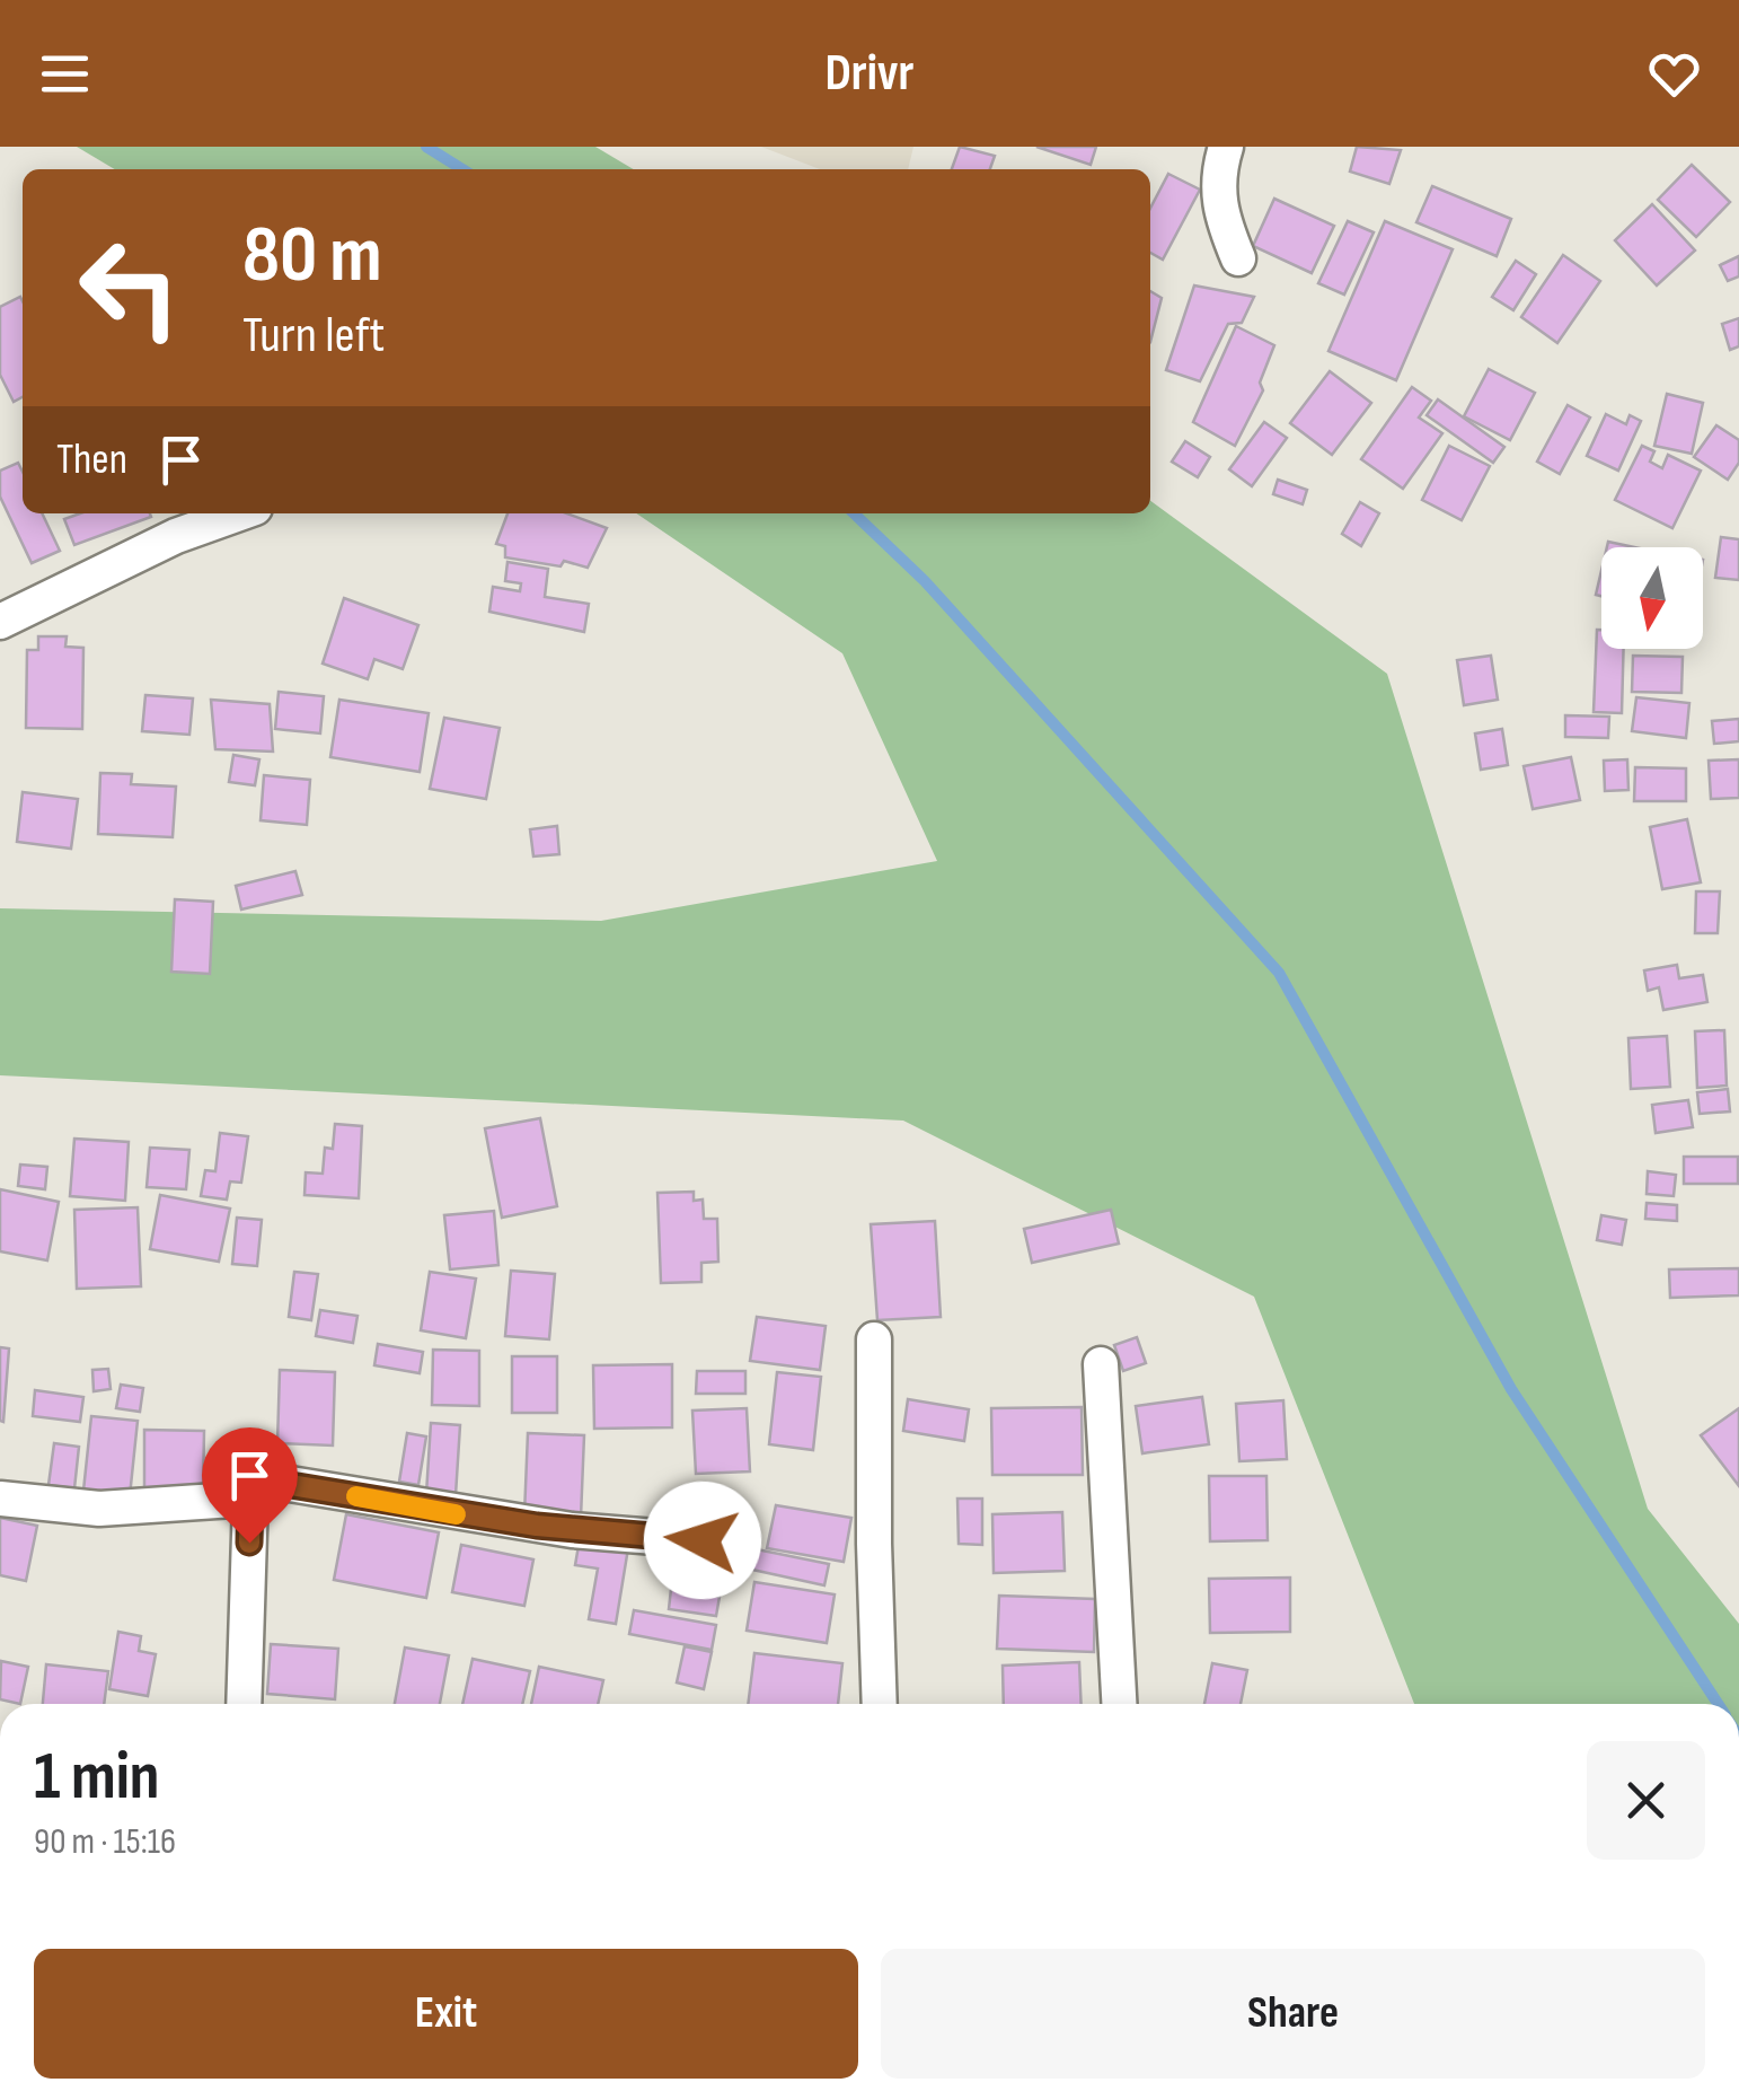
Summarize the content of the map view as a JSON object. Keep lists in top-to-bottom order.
{
  "north": "bottom",
  "page": {
    "header": "Drivr",
    "turn": ["80 m", "Turn left"],
    "then": "Then",
    "heading": ["1 min", "90 m · 15:16"],
    "buttons": ["Exit", "Share"]
  }
}
